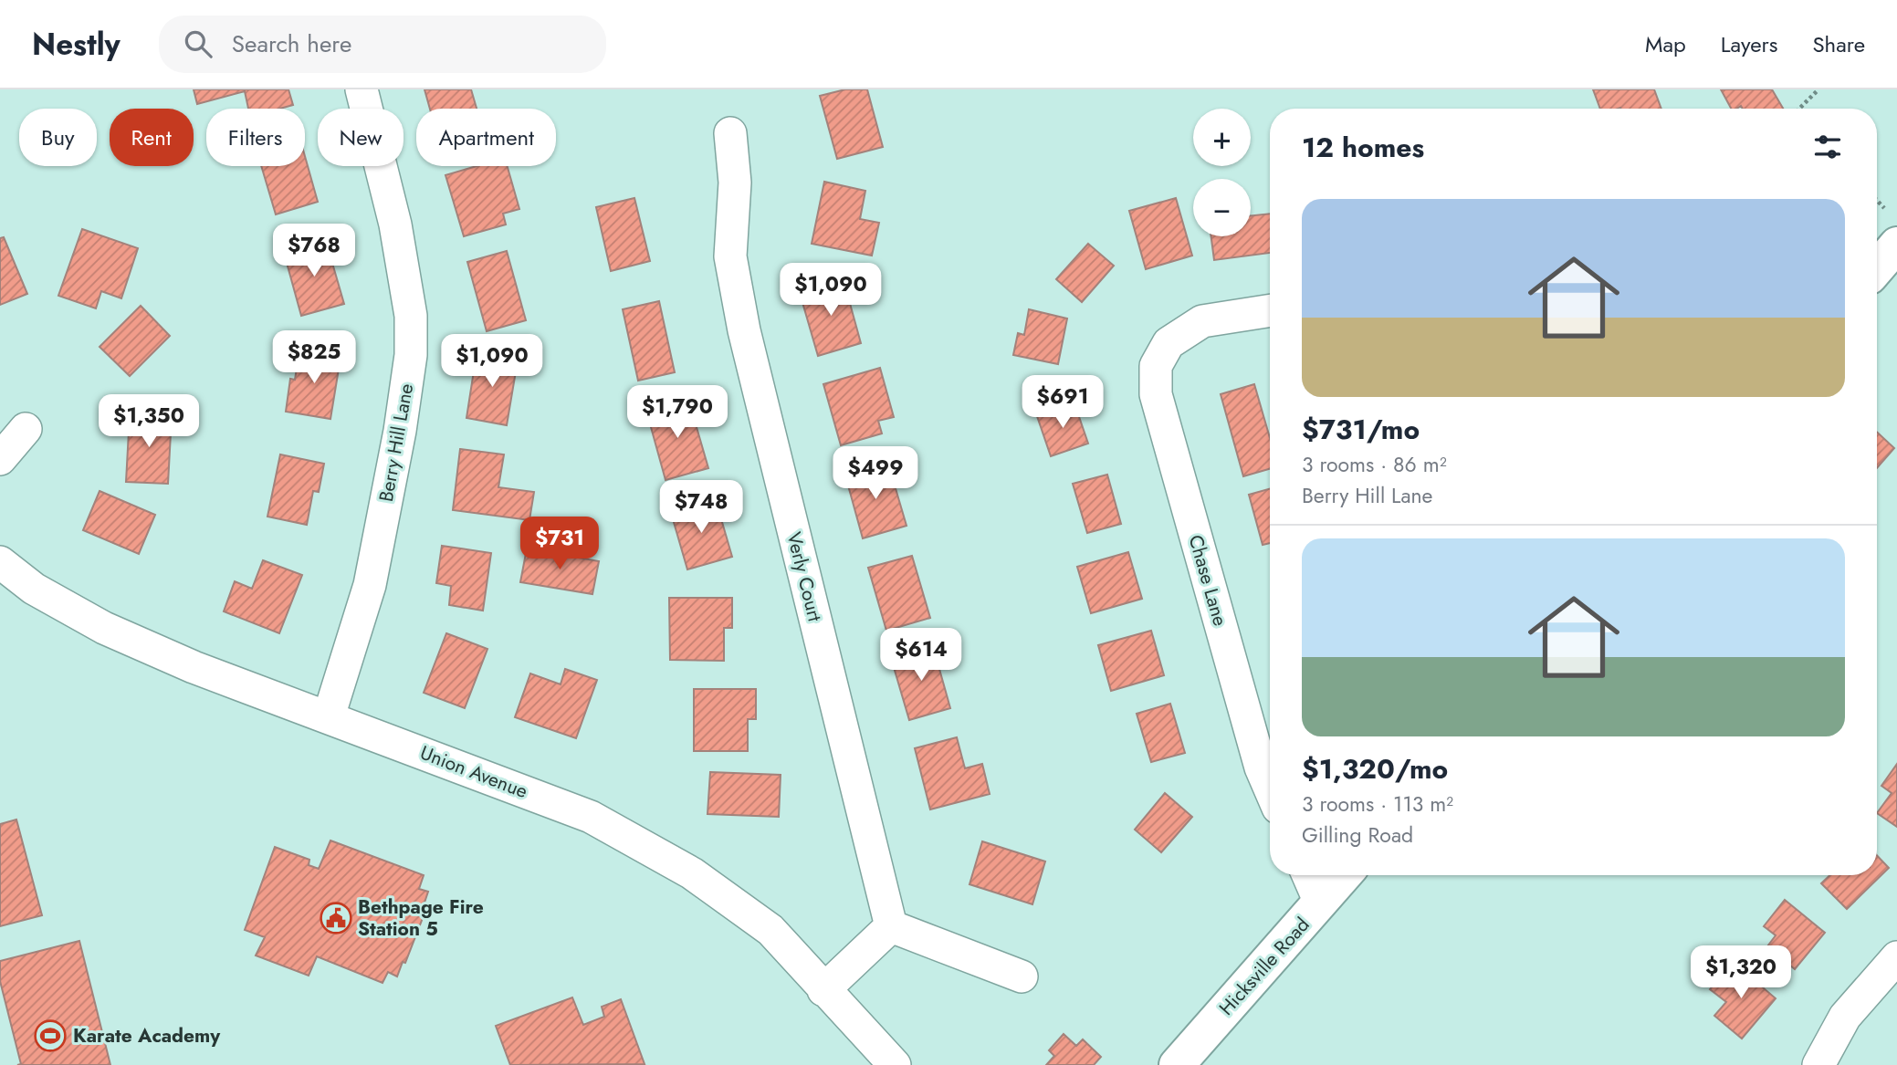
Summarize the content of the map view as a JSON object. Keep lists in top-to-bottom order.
{
  "streets": {
    "main road": ["Hicksville Road"],
    "street": [
      "Berry Hill Lane",
      "Verly Court",
      "Chase Lane",
      "Union Avenue"
    ]
  },
  "crossings": [
    ["Berry Hill Lane", "Union Avenue"]
  ],
  "places": {
    "public building": ["Bethpage Fire Station 5"],
    "sports": ["Karate Academy"]
  },
  "page": {
    "header": "Nestly",
    "search": "Search here",
    "nav": ["Map", "Layers", "Share"],
    "map_buttons": ["+", "−"],
    "chip": [
      "Buy",
      "Rent",
      "Filters",
      "New",
      "Apartment"
    ],
    "heading": "12 homes",
    "list": [
      {
        "name": "$731/mo",
        "note": "3 rooms · 86 m² · Berry Hill Lane"
      },
      {
        "name": "$1,320/mo",
        "note": "3 rooms · 113 m² · Gilling Road"
      }
    ],
    "price": [
      "$768",
      "$1,090",
      "$825",
      "$1,090",
      "$691",
      "$1,790",
      "$1,350",
      "$499",
      "$748",
      "$731",
      "$614",
      "$1,320"
    ]
  }
}
